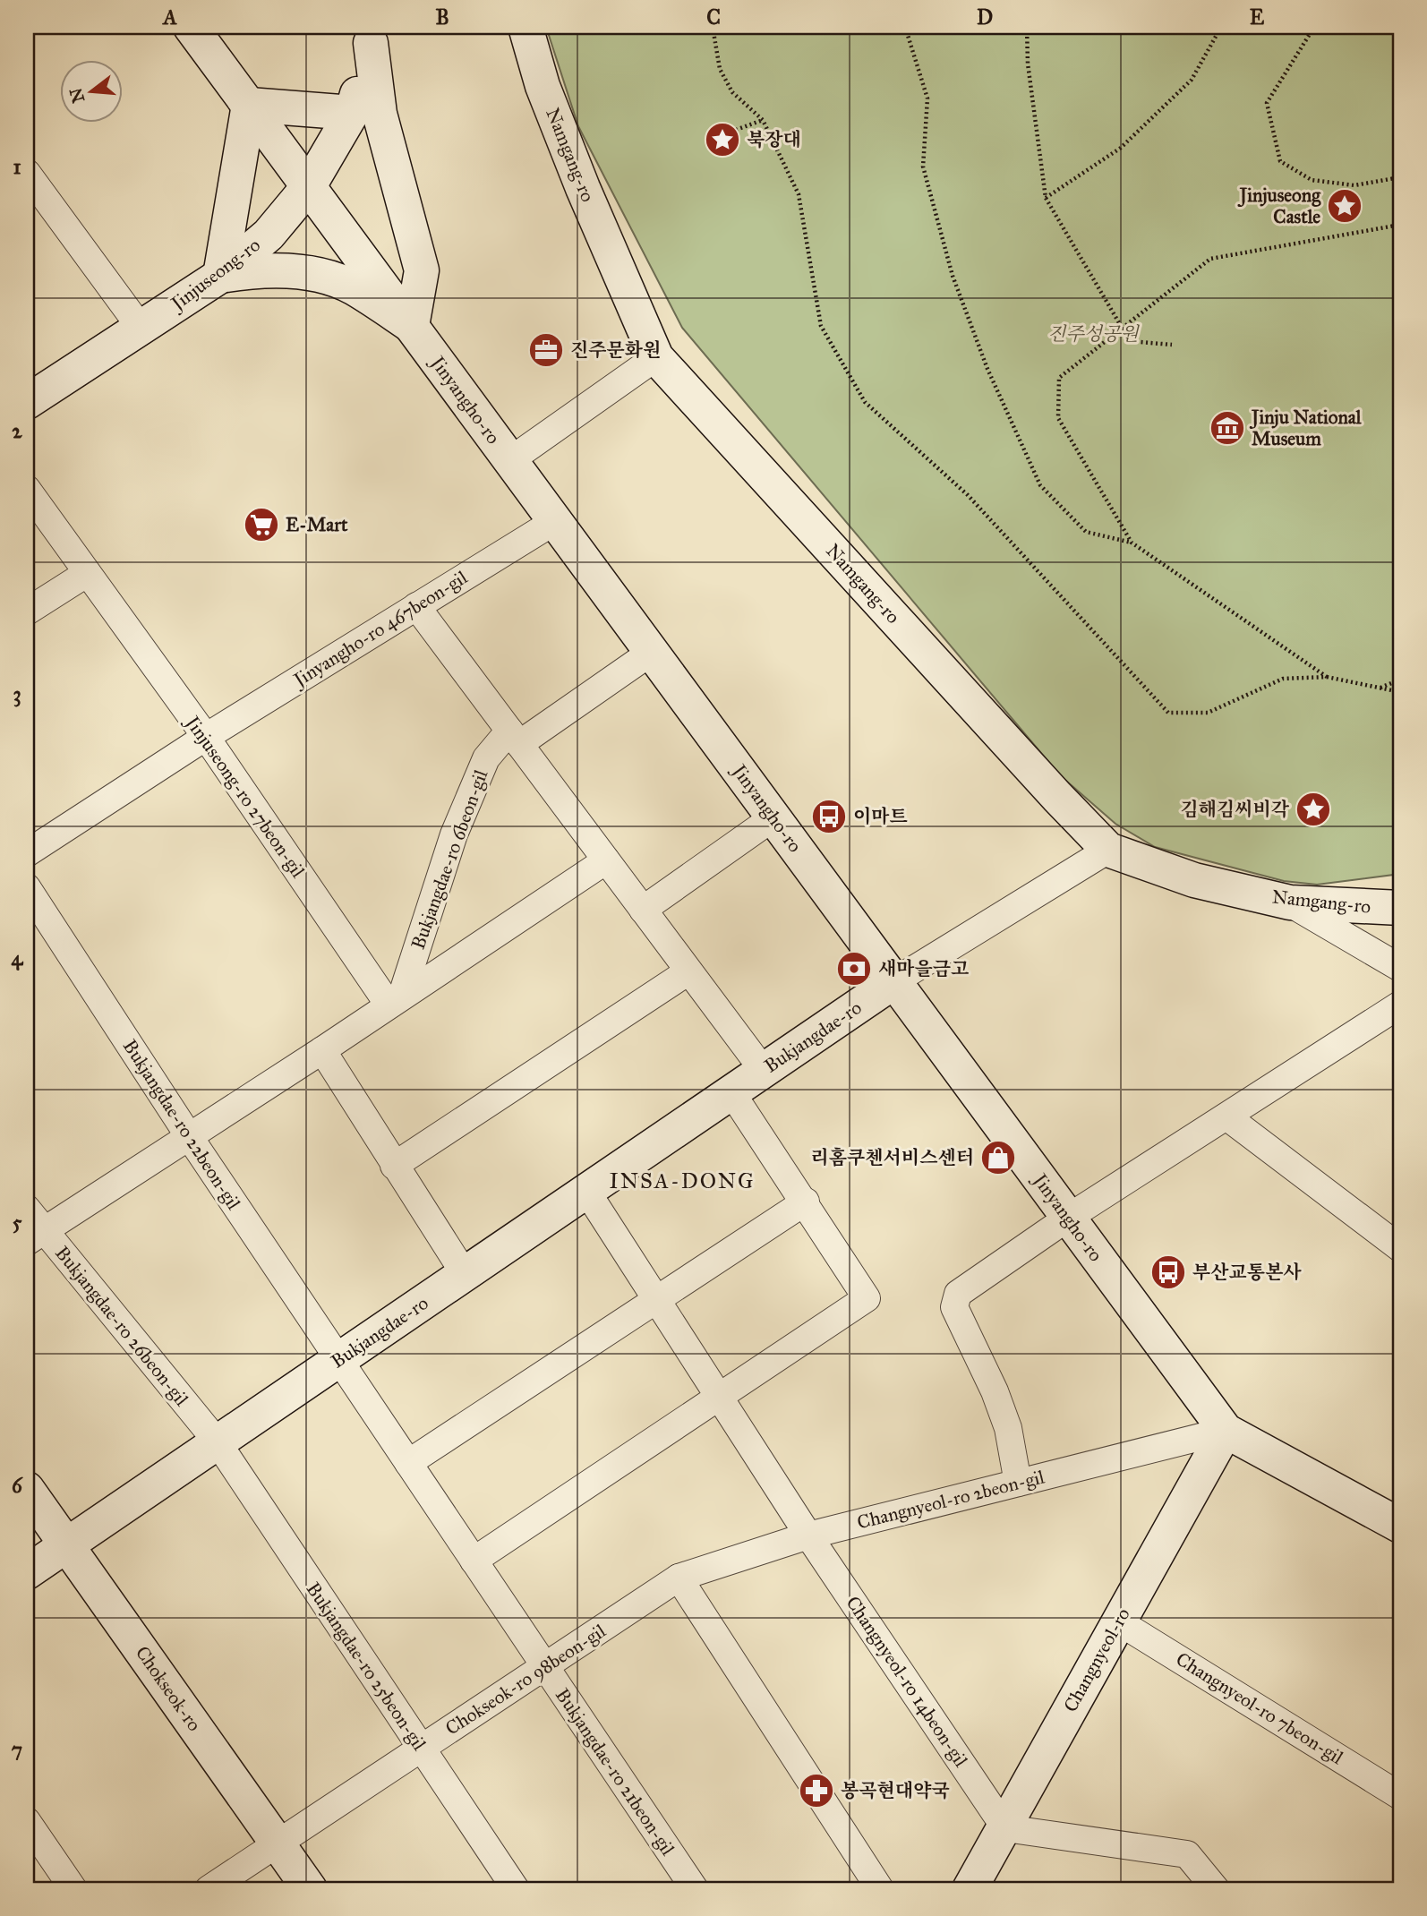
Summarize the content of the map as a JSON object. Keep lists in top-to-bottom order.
{
  "streets": {
    "street": [
      "Namgang-ro",
      "Jinjuseong-ro",
      "Jinyangho-ro",
      "Jinyangho-ro 467beon-gil",
      "Jinjuseong-ro 27beon-gil",
      "Bukjangdae-ro 6beon-gil",
      "Bukjangdae-ro",
      "Bukjangdae-ro 22beon-gil",
      "Bukjangdae-ro 26beon-gil",
      "Changnyeol-ro 2beon-gil",
      "Changnyeol-ro",
      "Bukjangdae-ro 25beon-gil",
      "Chokseok-ro 98beon-gil",
      "Changnyeol-ro 14beon-gil",
      "Chokseok-ro",
      "Changnyeol-ro 7beon-gil",
      "Bukjangdae-ro 21beon-gil"
    ]
  },
  "crossings": [
    ["Jinjuseong-ro", "Jinyangho-ro"],
    ["Jinyangho-ro", "Jinyangho-ro 467beon-gil"],
    ["Jinyangho-ro", "Bukjangdae-ro 6beon-gil"],
    ["Jinyangho-ro", "Bukjangdae-ro"],
    ["Jinyangho-ro", "Changnyeol-ro 2beon-gil"],
    ["Jinyangho-ro", "Changnyeol-ro"],
    ["Jinyangho-ro 467beon-gil", "Jinjuseong-ro 27beon-gil"],
    ["Jinjuseong-ro 27beon-gil", "Bukjangdae-ro 6beon-gil"],
    ["Bukjangdae-ro", "Bukjangdae-ro 22beon-gil"],
    ["Bukjangdae-ro", "Bukjangdae-ro 26beon-gil"],
    ["Bukjangdae-ro", "Bukjangdae-ro 25beon-gil"],
    ["Bukjangdae-ro", "Changnyeol-ro 14beon-gil"],
    ["Bukjangdae-ro", "Chokseok-ro"],
    ["Bukjangdae-ro", "Bukjangdae-ro 21beon-gil"],
    ["Bukjangdae-ro 22beon-gil", "Bukjangdae-ro 21beon-gil"],
    ["Bukjangdae-ro 26beon-gil", "Bukjangdae-ro 25beon-gil"],
    ["Changnyeol-ro 2beon-gil", "Changnyeol-ro"],
    ["Changnyeol-ro 2beon-gil", "Chokseok-ro 98beon-gil"],
    ["Changnyeol-ro 2beon-gil", "Changnyeol-ro 14beon-gil"],
    ["Changnyeol-ro", "Changnyeol-ro 14beon-gil"],
    ["Changnyeol-ro", "Changnyeol-ro 7beon-gil"],
    ["Bukjangdae-ro 25beon-gil", "Chokseok-ro 98beon-gil"],
    ["Chokseok-ro 98beon-gil", "Chokseok-ro"],
    ["Chokseok-ro 98beon-gil", "Bukjangdae-ro 21beon-gil"]
  ],
  "districts": ["INSA-DONG"],
  "parks": ["진주성공원"],
  "places": {
    "place": ["북장대", "Jinjuseong Castle", "김해김씨비각"],
    "office": ["진주문화원"],
    "museum": ["Jinju National Museum"],
    "supermarket": ["E-Mart"],
    "bus stop": ["이마트", "부산교통본사"],
    "bank": ["새마을금고"],
    "shop": ["리홈쿠첸서비스센터"],
    "pharmacy": ["봉곡현대약국"]
  },
  "north": "left",
  "grid": {
    "columns": [
      "A",
      "B",
      "C",
      "D",
      "E"
    ],
    "rows": [
      "1",
      "2",
      "3",
      "4",
      "5",
      "6",
      "7"
    ]
  }
}
